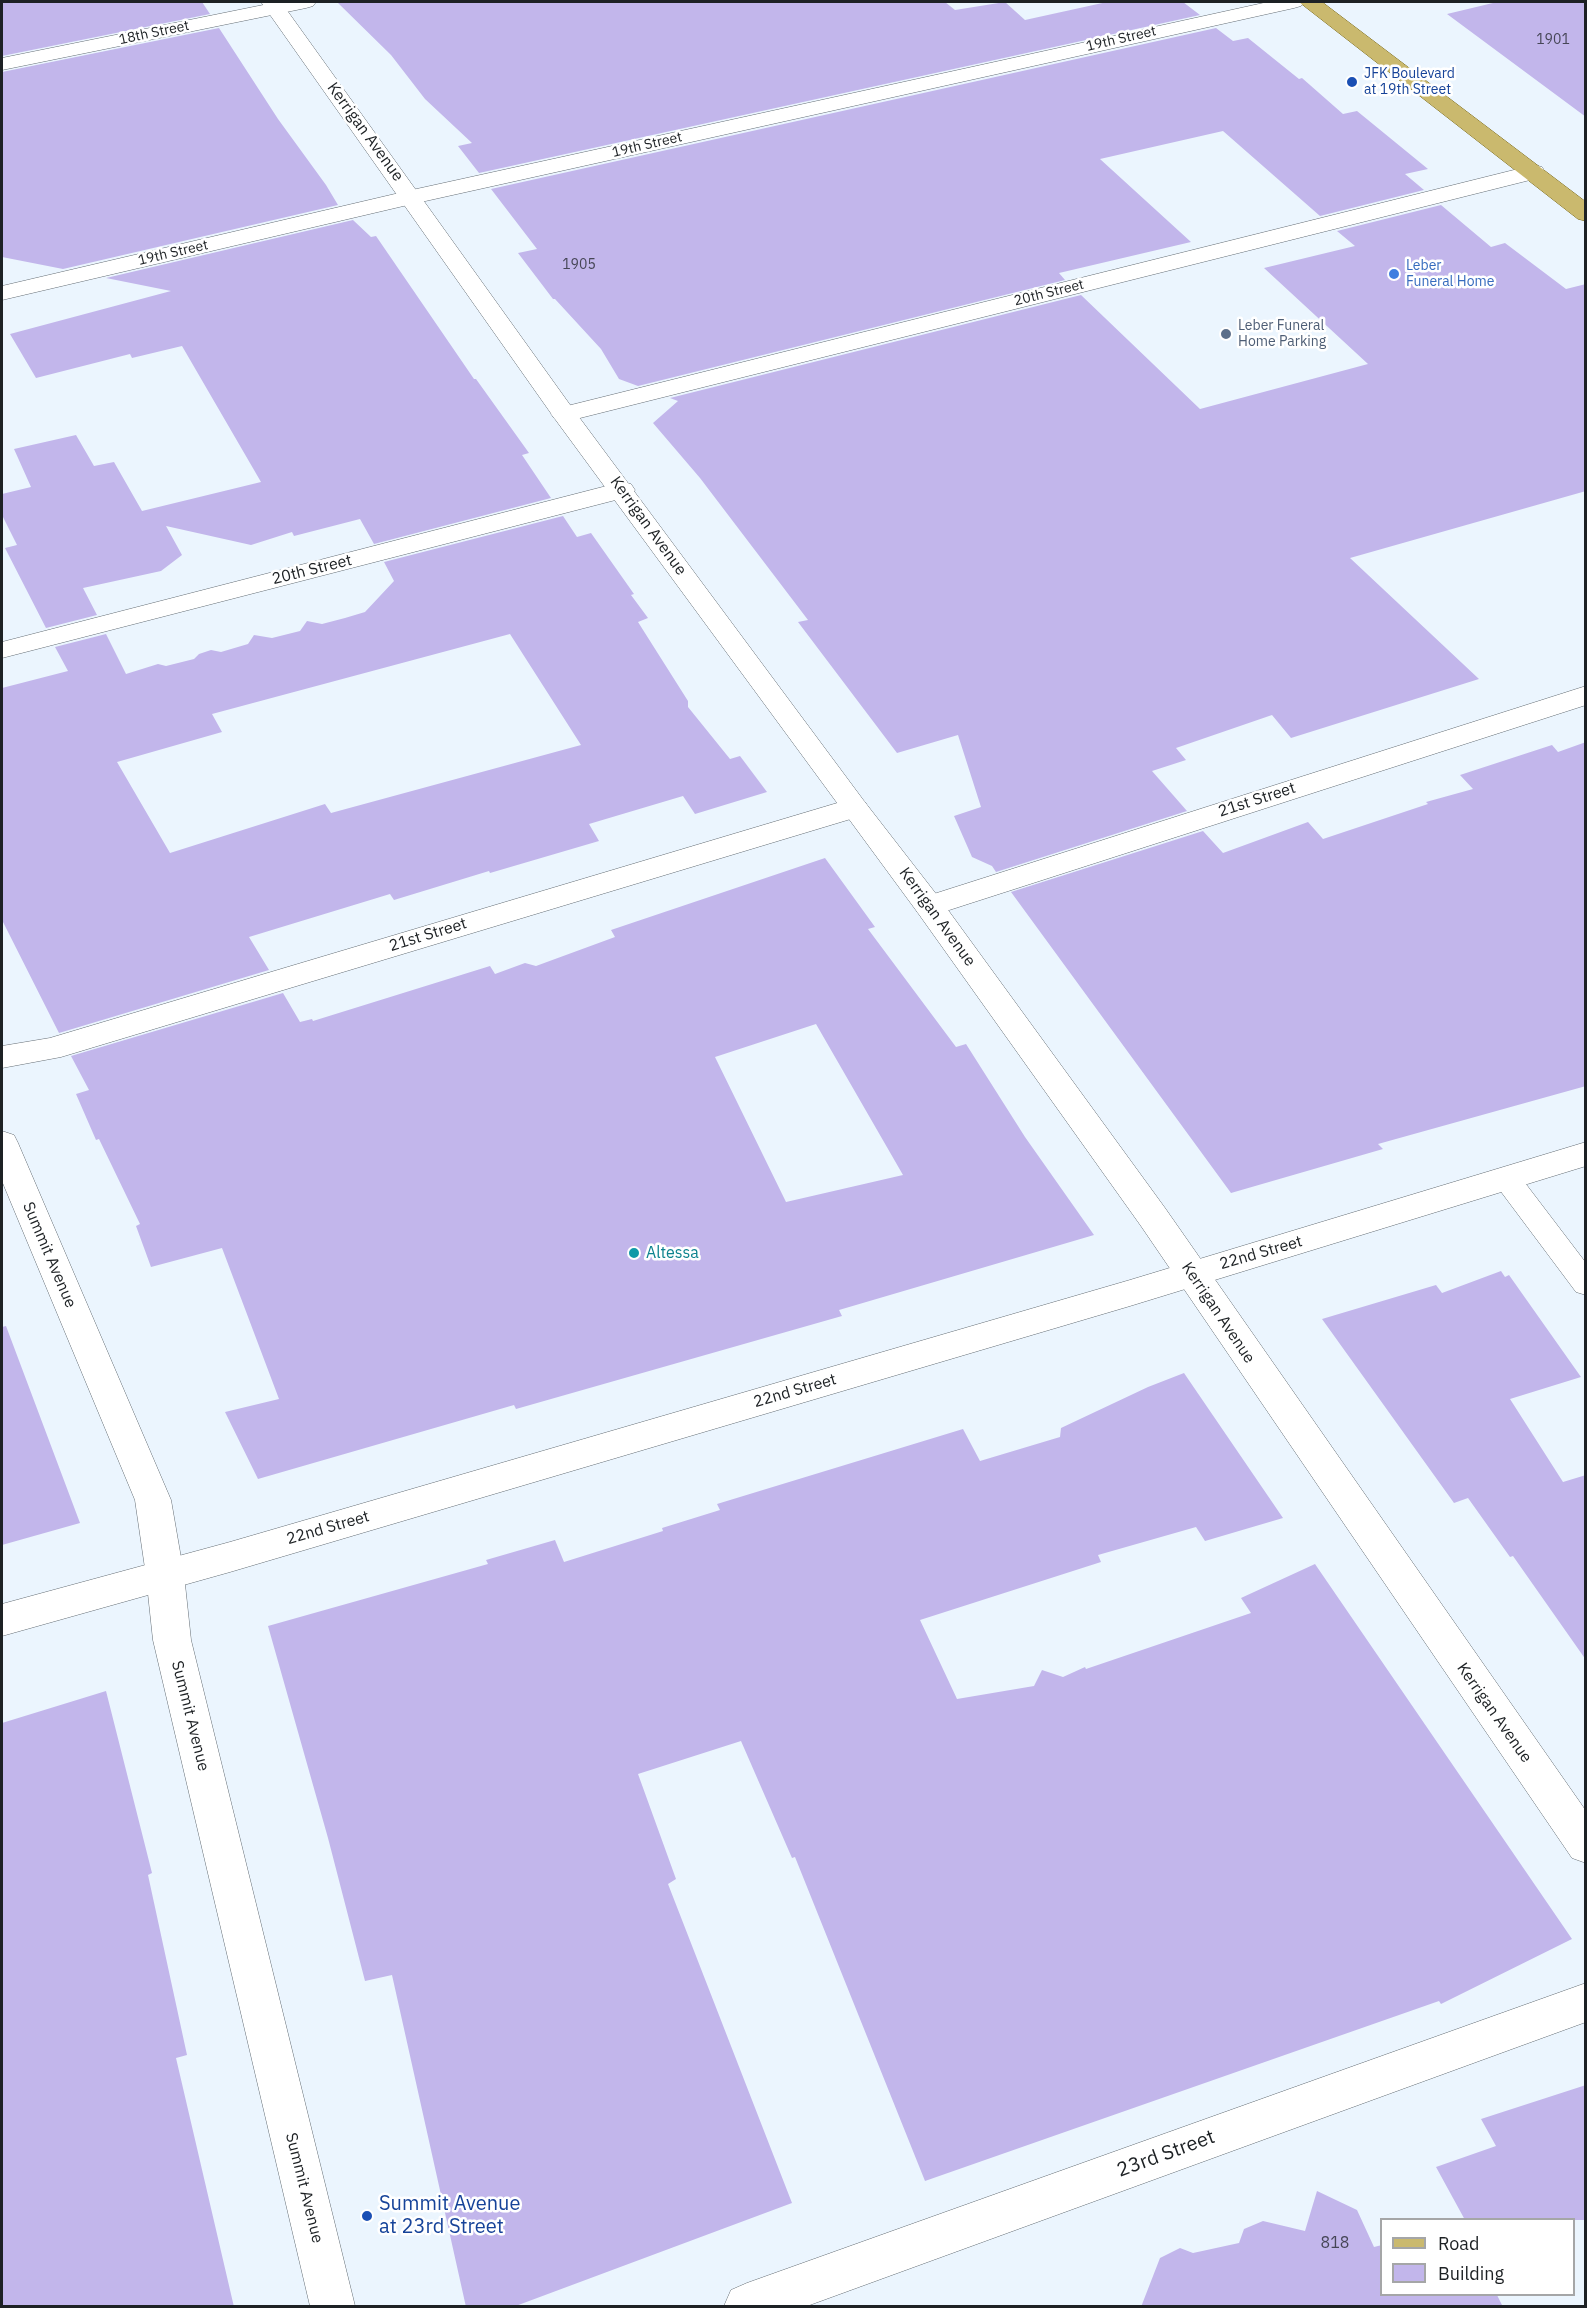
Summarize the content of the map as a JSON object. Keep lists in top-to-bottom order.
{
  "streets": {
    "street": [
      "18th Street",
      "19th Street",
      "Kerrigan Avenue",
      "20th Street",
      "21st Street",
      "22nd Street",
      "Summit Avenue",
      "23rd Street"
    ]
  },
  "crossings": [
    ["18th Street", "Kerrigan Avenue"],
    ["19th Street", "Kerrigan Avenue"],
    ["Kerrigan Avenue", "20th Street"],
    ["Kerrigan Avenue", "21st Street"],
    ["Kerrigan Avenue", "22nd Street"],
    ["22nd Street", "Summit Avenue"]
  ],
  "places": [
    "JFK Boulevard at 19th Street",
    "Leber Funeral Home",
    "Leber Funeral Home Parking",
    "Altessa",
    "Summit Avenue at 23rd Street"
  ],
  "house_numbers": ["1901", "1905", "818"],
  "legend": ["Road", "Building"]
}
